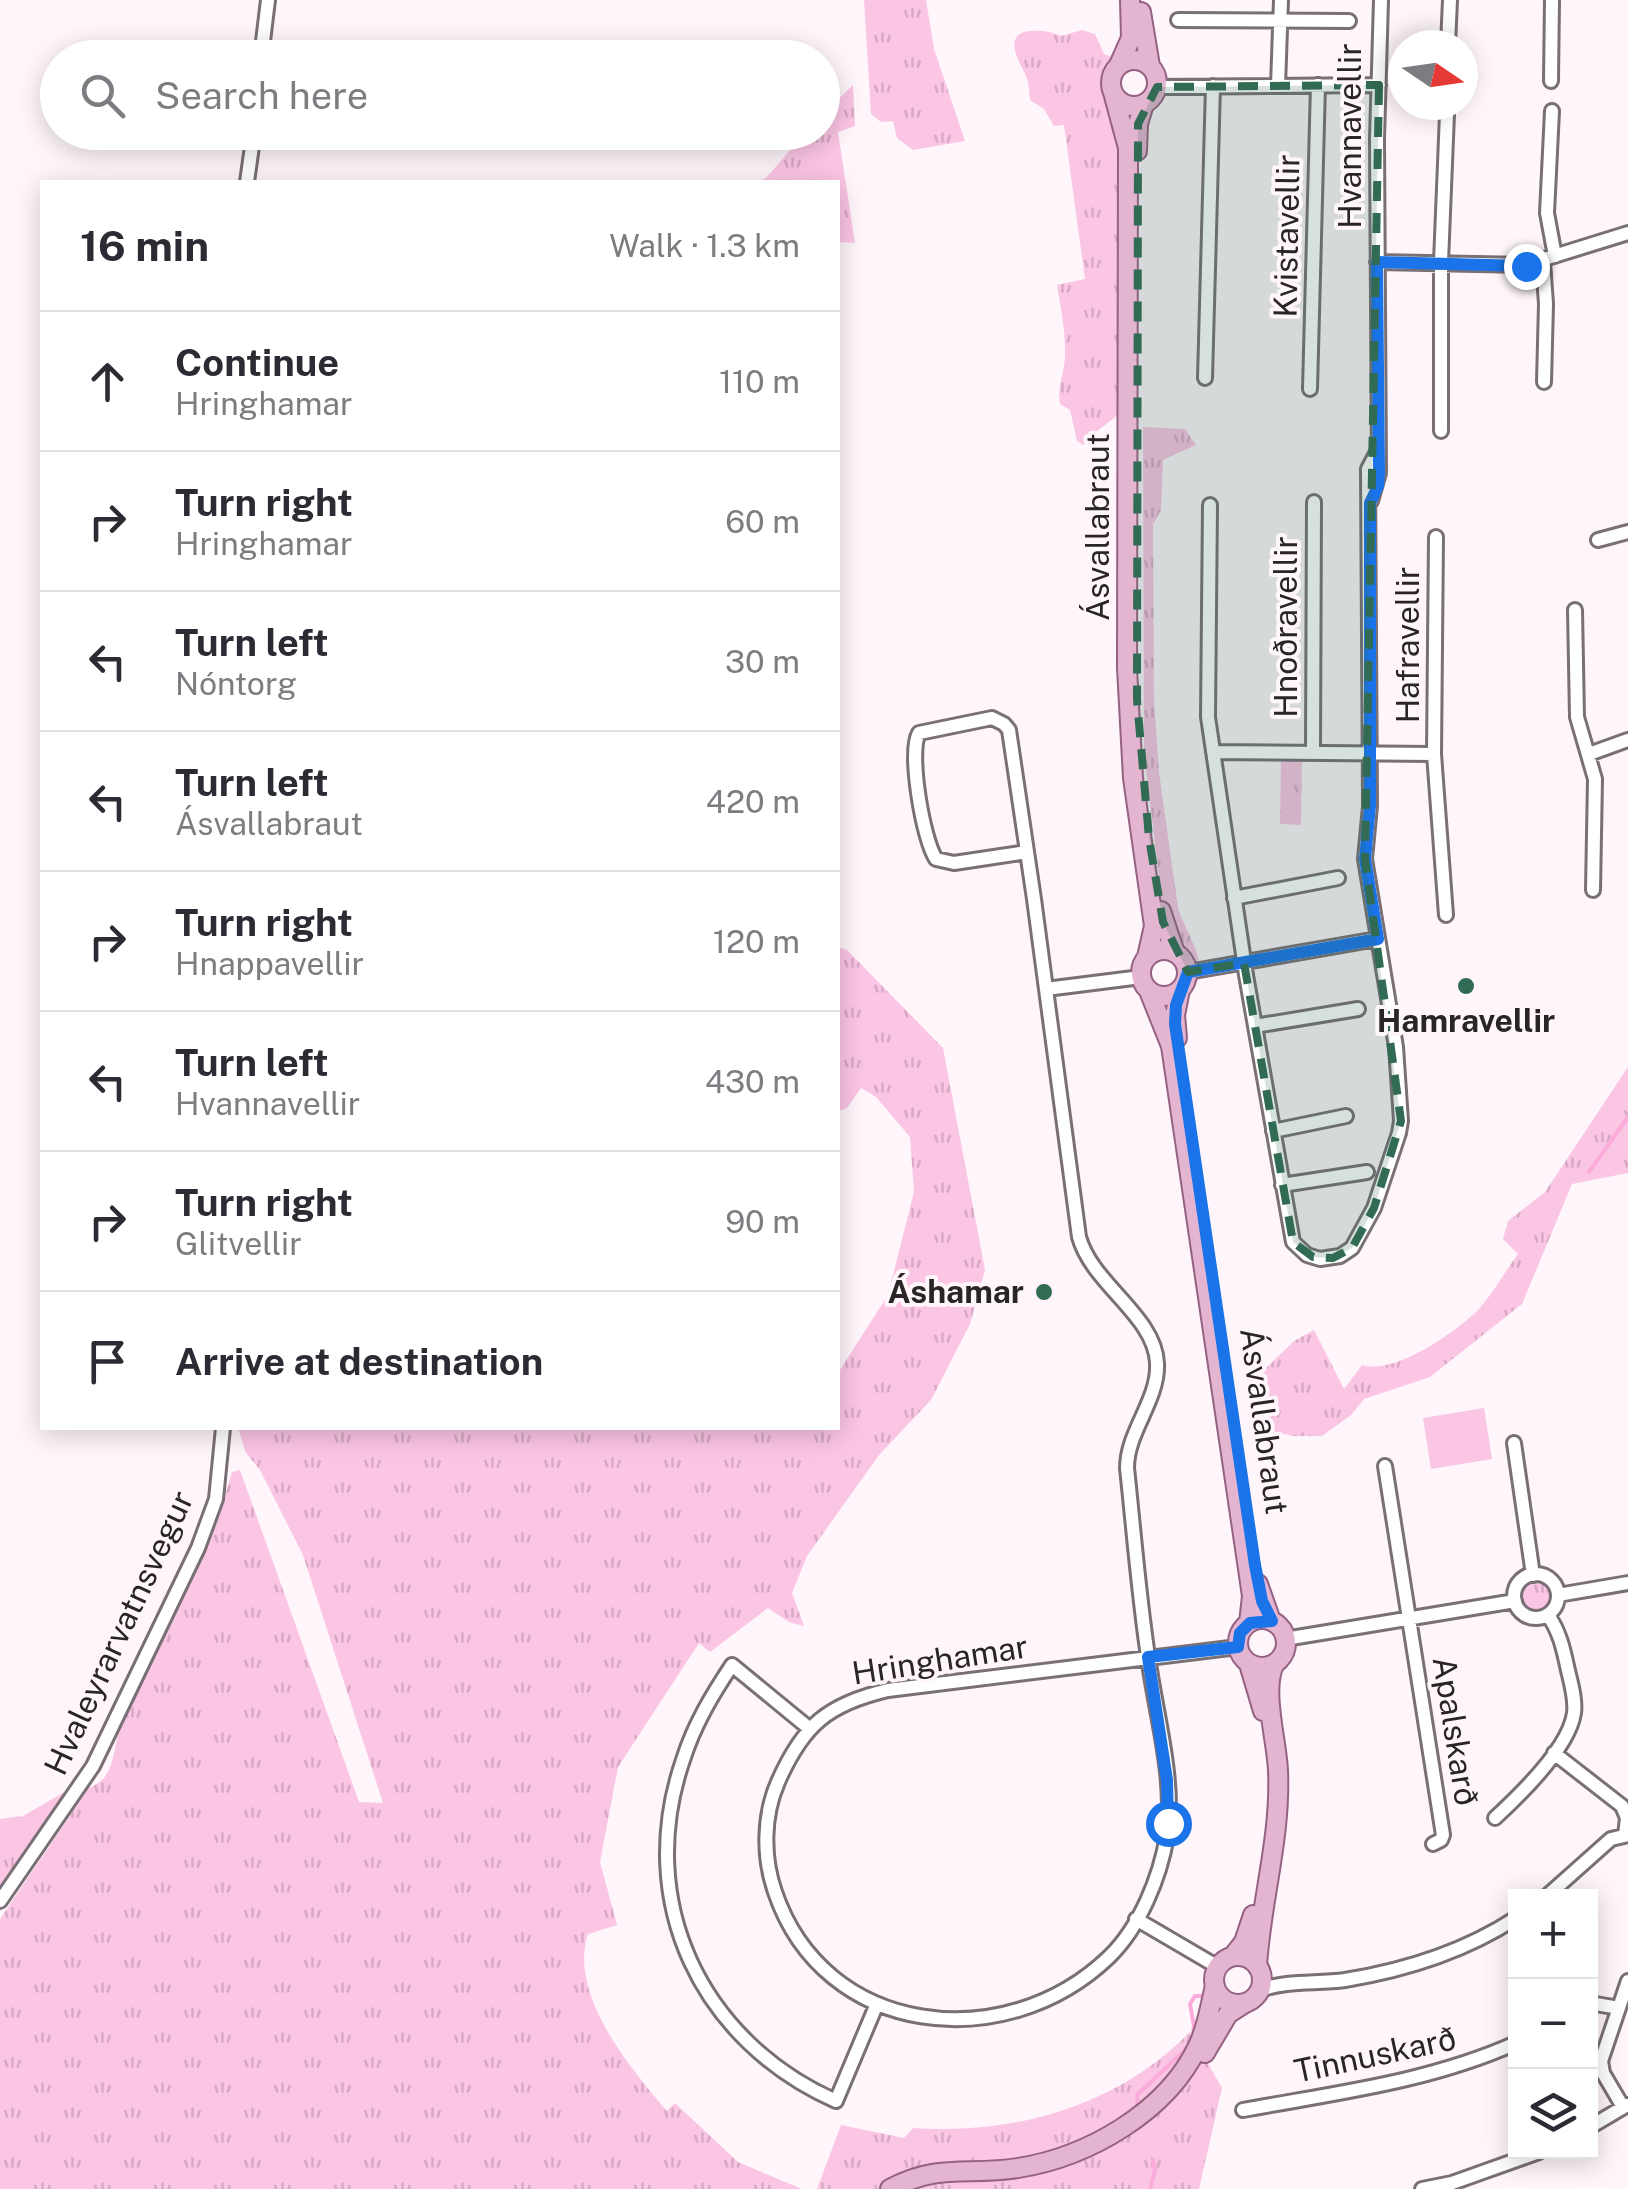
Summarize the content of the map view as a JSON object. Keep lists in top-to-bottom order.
{
  "streets": {
    "main road": ["Ásvallabraut"],
    "street": [
      "Hvannavellir",
      "Kvistavellir",
      "Hnoðravellir",
      "Hafravellir",
      "Hvaleyrarvatnsvegur",
      "Hringhamar",
      "Apalskarð",
      "Tinnuskarð"
    ]
  },
  "crossings": [
    ["Hvannavellir", "Hnoðravellir"],
    ["Hvannavellir", "Hafravellir"],
    ["Ásvallabraut", "Hringhamar"],
    ["Hnoðravellir", "Hafravellir"]
  ],
  "places": ["Hamravellir", "Áshamar"],
  "north": "right",
  "page": {
    "search": "Search here",
    "heading": ["16 min", "Walk · 1.3 km"],
    "list": [
      ["Continue", "Hringhamar", "110 m"],
      ["Turn right", "Hringhamar", "60 m"],
      ["Turn left", "Nóntorg", "30 m"],
      ["Turn left", "Ásvallabraut", "420 m"],
      ["Turn right", "Hnappavellir", "120 m"],
      ["Turn left", "Hvannavellir", "430 m"],
      ["Turn right", "Glitvellir", "90 m"],
      "Arrive at destination"
    ],
    "map_buttons": ["+", "−"]
  }
}
